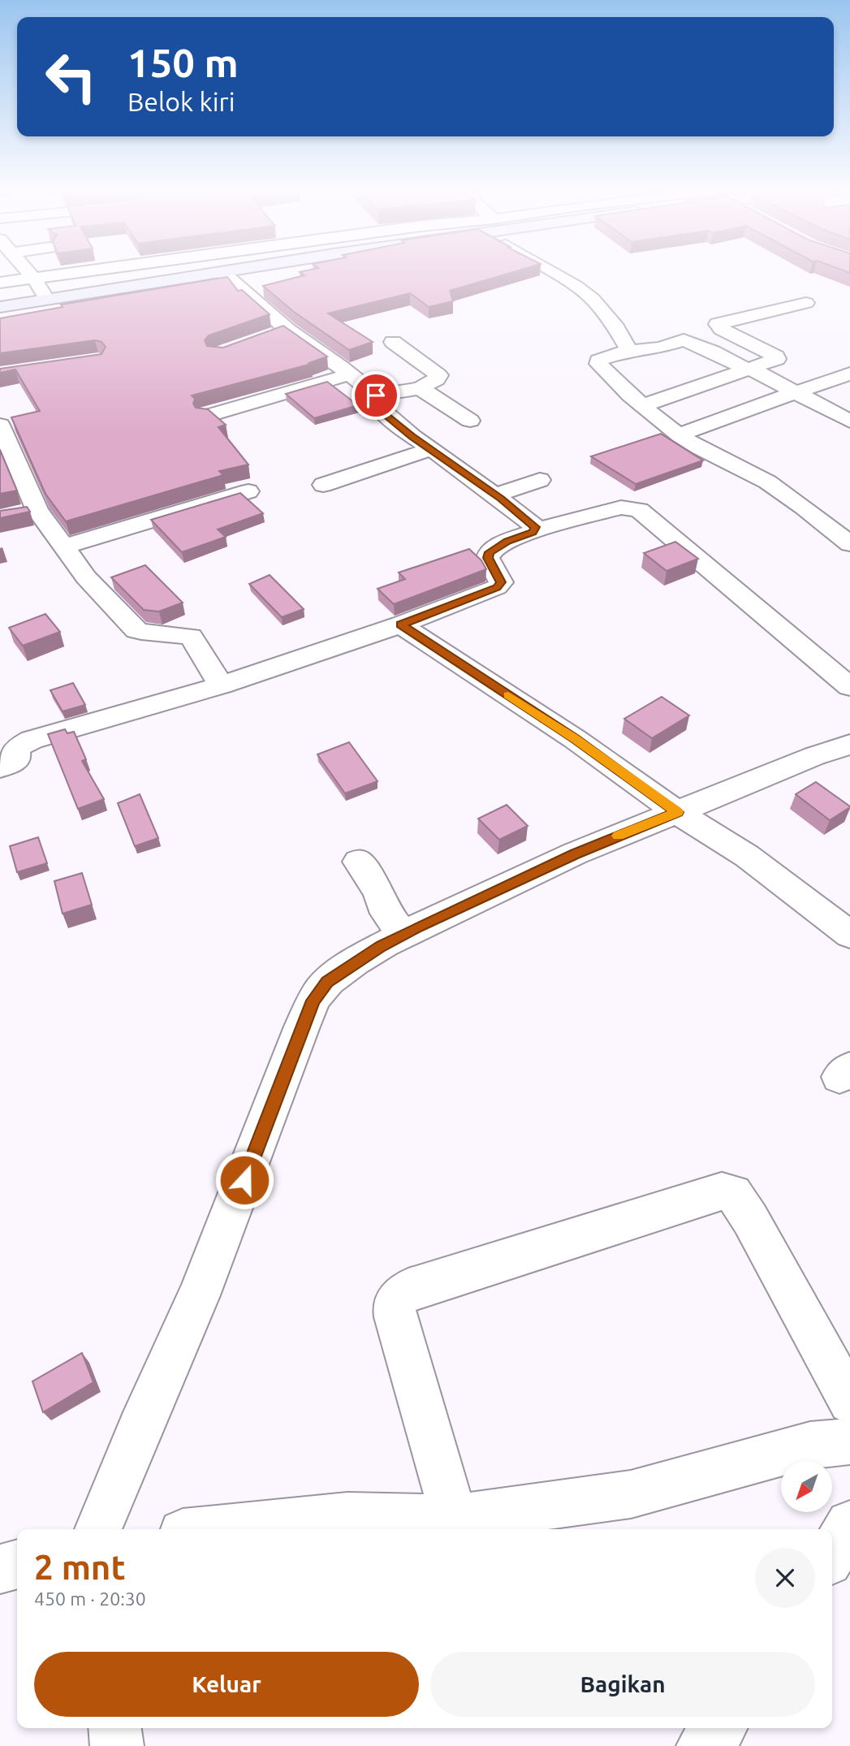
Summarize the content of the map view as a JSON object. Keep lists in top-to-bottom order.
{
  "north": "bottom left",
  "page": {
    "turn": ["150 m", "Belok kiri"],
    "heading": ["2 mnt", "450 m · 20:30"],
    "buttons": ["Keluar", "Bagikan"]
  }
}
